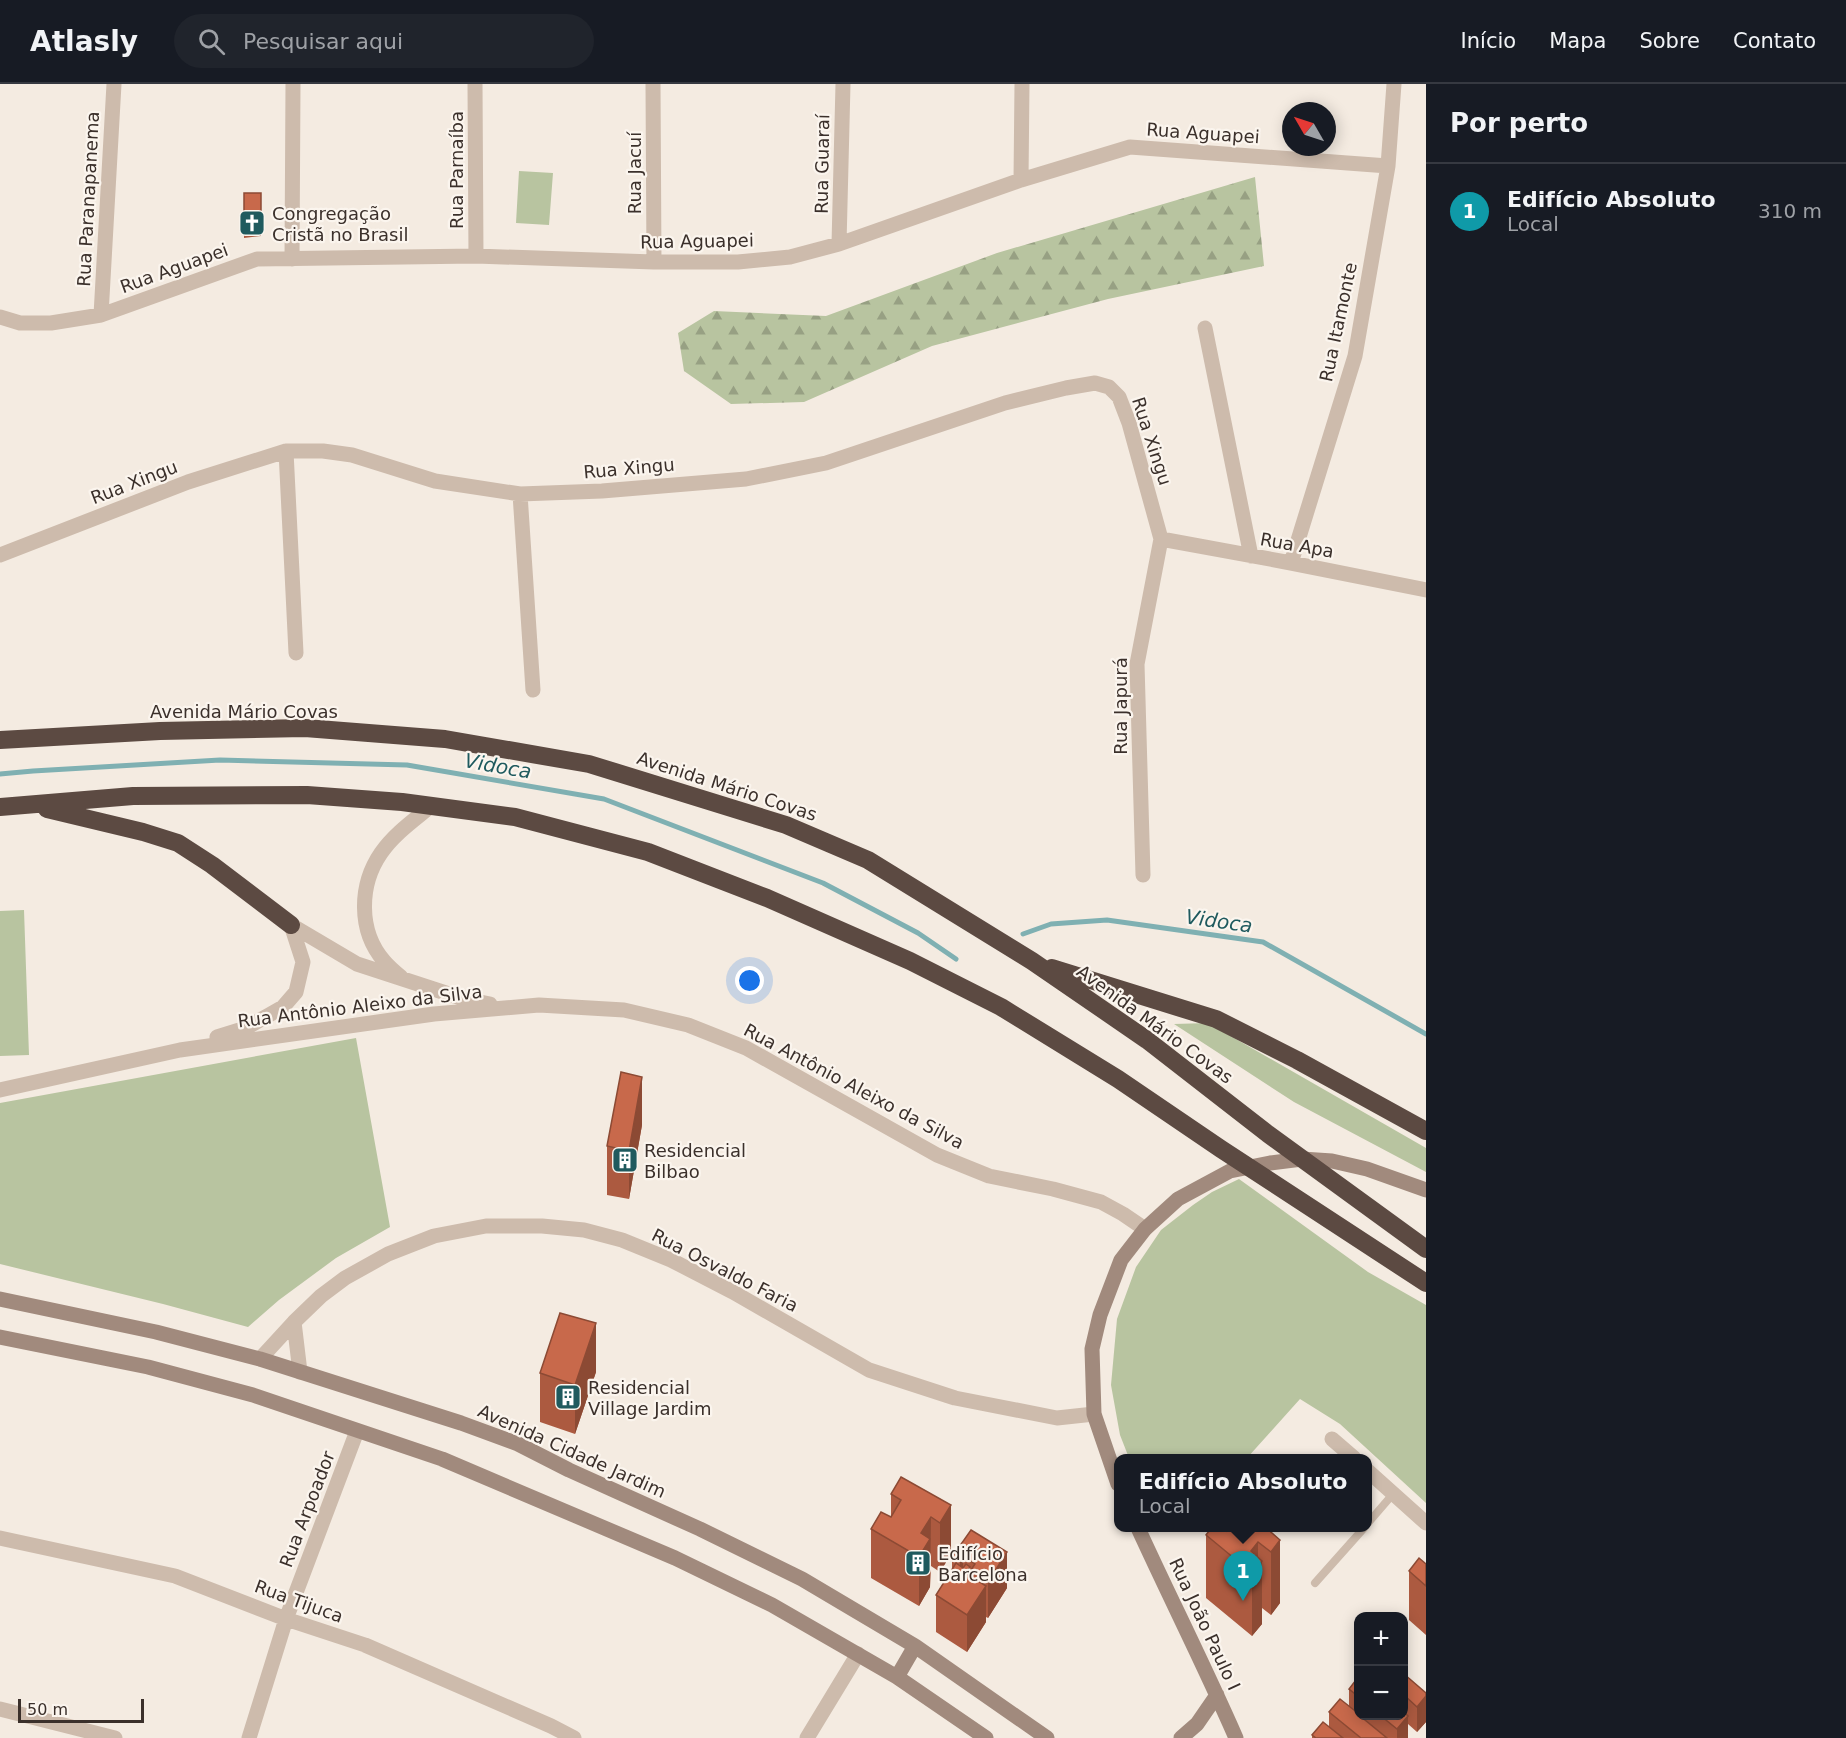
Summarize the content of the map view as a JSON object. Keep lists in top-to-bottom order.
{
  "streets": {
    "highway": ["Avenida Mário Covas"],
    "main road": ["Avenida Cidade Jardim", "Rua João Paulo I"],
    "street": [
      "Rua Aguapei",
      "Rua Guaraí",
      "Rua Parnaíba",
      "Rua Jacuí",
      "Rua Paranapanema",
      "Rua Itamonte",
      "Rua Xingu",
      "Rua Apa",
      "Rua Japurá",
      "Rua Antônio Aleixo da Silva",
      "Rua Osvaldo Faria",
      "Rua Arpoador",
      "Rua Tijuca"
    ]
  },
  "crossings": [
    ["Rua Aguapei", "Rua Guaraí"],
    ["Rua Aguapei", "Rua Parnaíba"],
    ["Rua Aguapei", "Rua Jacuí"],
    ["Rua Aguapei", "Rua Paranapanema"],
    ["Rua Aguapei", "Rua Itamonte"],
    ["Rua Itamonte", "Rua Apa"],
    ["Rua Xingu", "Rua Apa"],
    ["Rua Xingu", "Rua Japurá"],
    ["Rua Apa", "Rua Japurá"],
    ["Rua Osvaldo Faria", "Avenida Cidade Jardim"],
    ["Rua Arpoador", "Rua Tijuca"]
  ],
  "water": ["Vidoca"],
  "places": {
    "church": ["Congregação Cristã no Brasil"],
    "building": ["Residencial Bilbao", "Residencial Village Jardim", "Edifício Barcelona"]
  },
  "scale_bar": "50 m",
  "north": "top left",
  "page": {
    "header": "Atlasly",
    "search": "Pesquisar aqui",
    "nav": [
      "Início",
      "Mapa",
      "Sobre",
      "Contato"
    ],
    "heading": "Por perto",
    "list": [
      {
        "mark": "1",
        "name": "Edifício Absoluto",
        "note": "Local",
        "value": "310 m"
      }
    ],
    "popup": ["Edifício Absoluto", "Local"],
    "pins": "1",
    "map_buttons": ["+", "−"],
    "scale": "50 m"
  }
}
